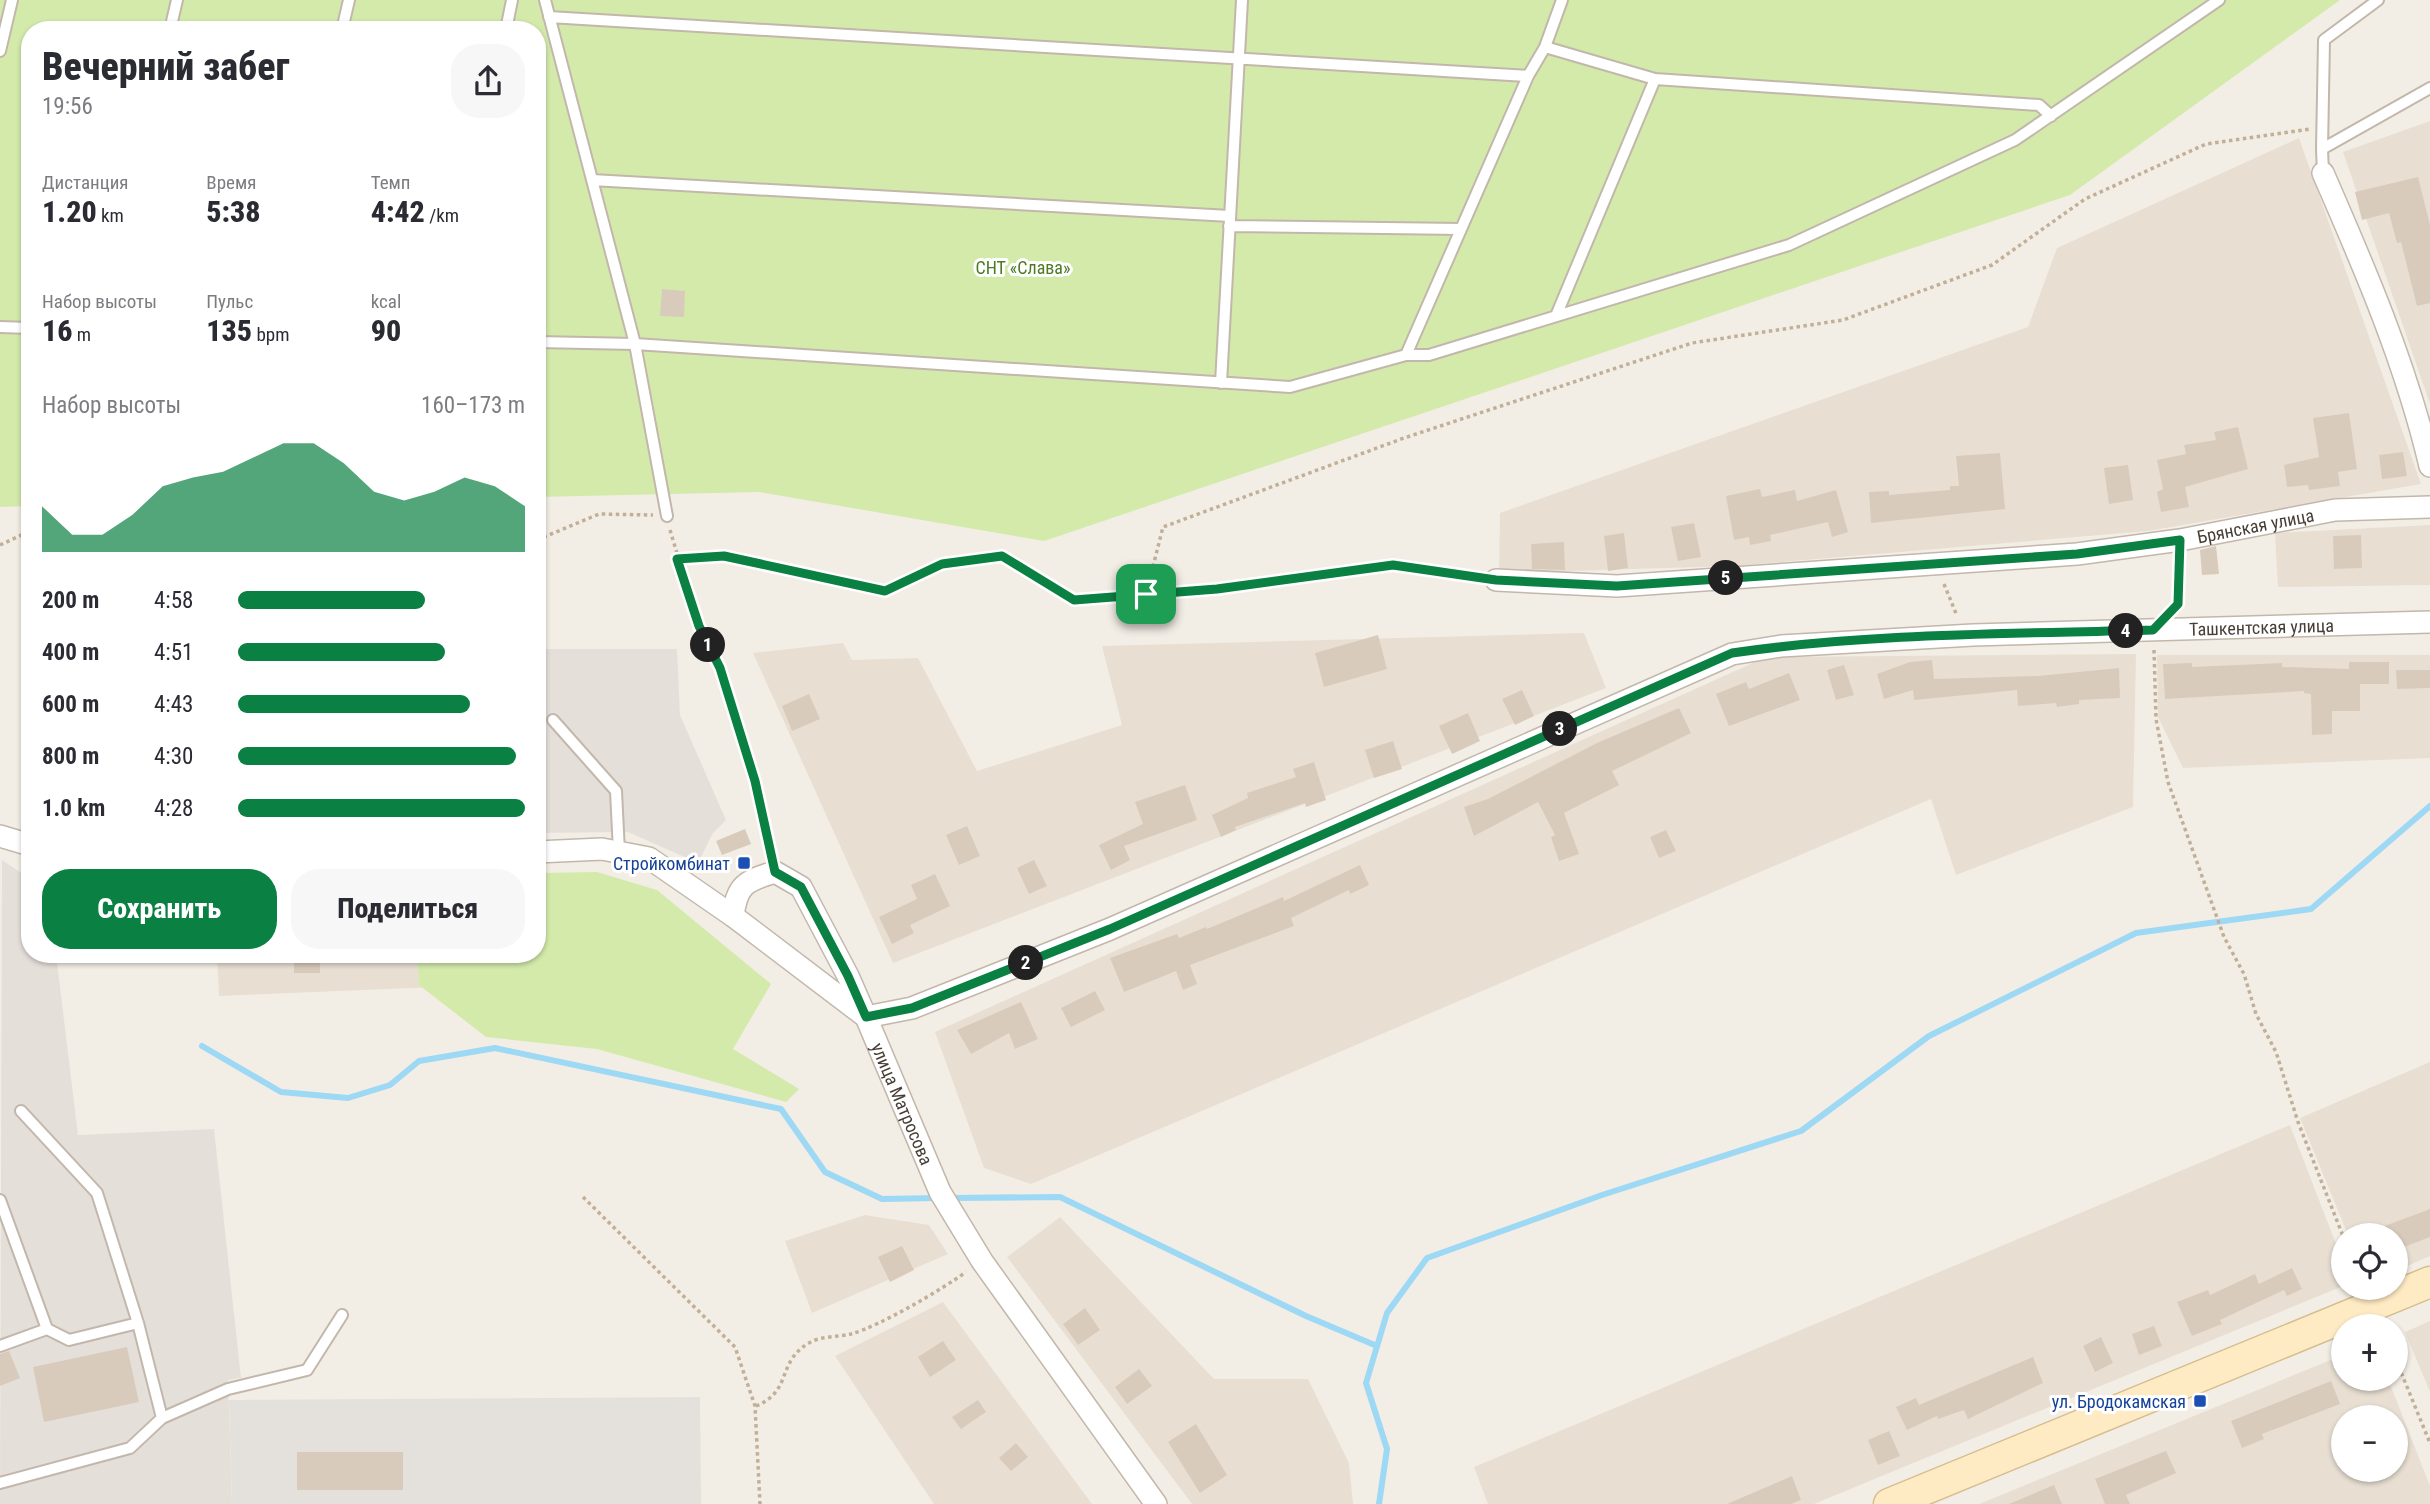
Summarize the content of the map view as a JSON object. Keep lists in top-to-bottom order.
{
  "streets": {
    "street": ["Брянская улица", "Ташкентская улица", "улица Матросова"]
  },
  "crossings": [
    ["Ташкентская улица", "улица Матросова"]
  ],
  "parks": ["СНТ «Слава»"],
  "places": {
    "transit": ["Стройкомбинат", "ул. Бродокамская"]
  },
  "page": {
    "heading": ["Вечерний забег", "19:56"],
    "stats": [
      ["Дистанция", "1.20 km"],
      ["Время", "5:38"],
      ["Темп", "4:42 /km"],
      ["Набор высоты", "16 m"],
      ["Пульс", "135 bpm"],
      ["kcal", "90"]
    ],
    "chart": ["Набор высоты", "160–173 m"],
    "pins": [
      "5",
      "4",
      "1",
      "3",
      "2"
    ],
    "list": [
      {
        "name": "200 m",
        "note": "4:58"
      },
      {
        "name": "400 m",
        "note": "4:51"
      },
      {
        "name": "600 m",
        "note": "4:43"
      },
      {
        "name": "800 m",
        "note": "4:30"
      },
      {
        "name": "1.0 km",
        "note": "4:28"
      }
    ],
    "buttons": ["Сохранить", "Поделиться"],
    "map_buttons": ["+", "−"]
  }
}
